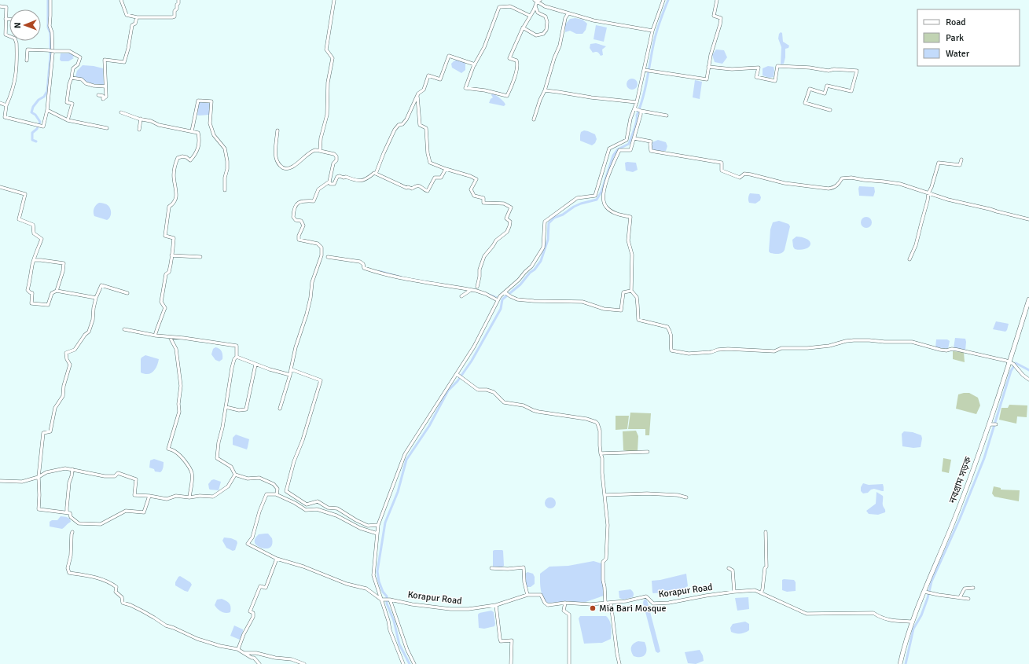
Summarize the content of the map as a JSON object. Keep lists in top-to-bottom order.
{
  "streets": {
    "main road": ["নবগ্রাম সড়ক"],
    "street": ["Korapur Road"]
  },
  "crossings": [
    ["নবগ্রাম সড়ক", "Korapur Road"]
  ],
  "places": ["Mia Bari Mosque"],
  "legend": ["Road", "Park", "Water"],
  "north": "left"
}
